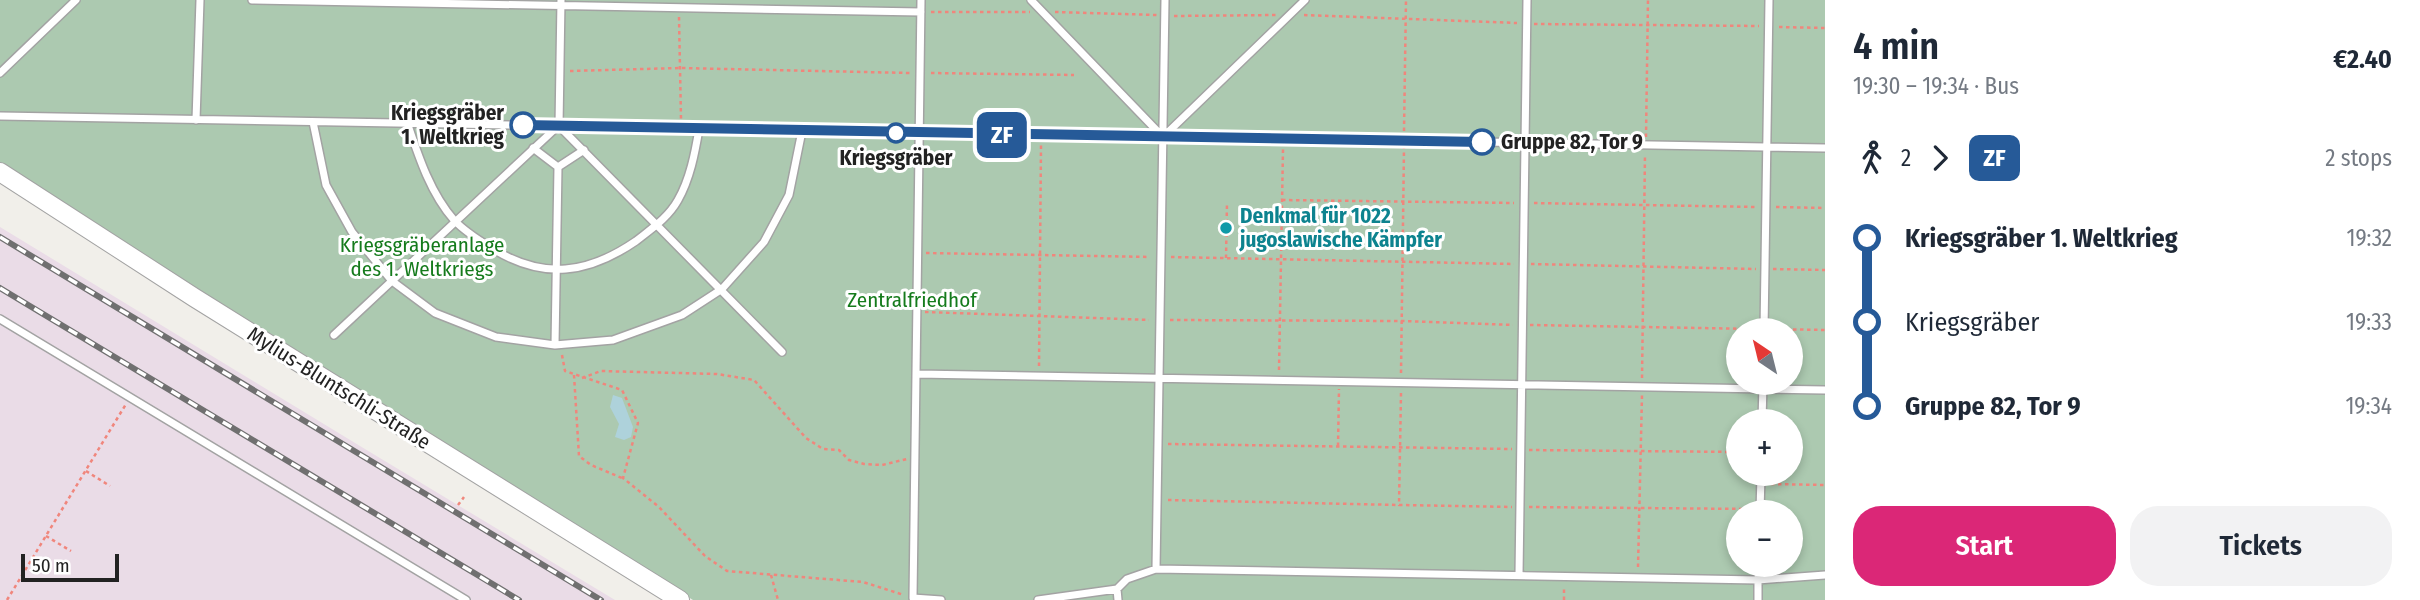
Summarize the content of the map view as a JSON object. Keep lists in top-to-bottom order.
{
  "streets": {
    "street": ["Mylius-Bluntschli-Straße"]
  },
  "parks": ["Kriegsgräberanlage des 1. Weltkriegs", "Zentralfriedhof"],
  "places": [
    "Kriegsgräber 1. Weltkrieg",
    "Kriegsgräber",
    "Gruppe 82, Tor 9",
    "Denkmal für 1022 jugoslawische Kämpfer"
  ],
  "lines": ["bus line ZF"],
  "scale_bar": "50 m",
  "north": "top left",
  "page": {
    "on_map": "ZF",
    "heading": ["4 min", "19:30 – 19:34 · Bus", "€2.40"],
    "legs": ["2", "ZF", "2 stops"],
    "list": [
      {
        "name": "Kriegsgräber 1. Weltkrieg",
        "value": "19:32"
      },
      {
        "name": "Kriegsgräber",
        "value": "19:33"
      },
      {
        "name": "Gruppe 82, Tor 9",
        "value": "19:34"
      }
    ],
    "map_buttons": ["+", "−"],
    "buttons": ["Start", "Tickets"],
    "scale": "50 m"
  }
}
